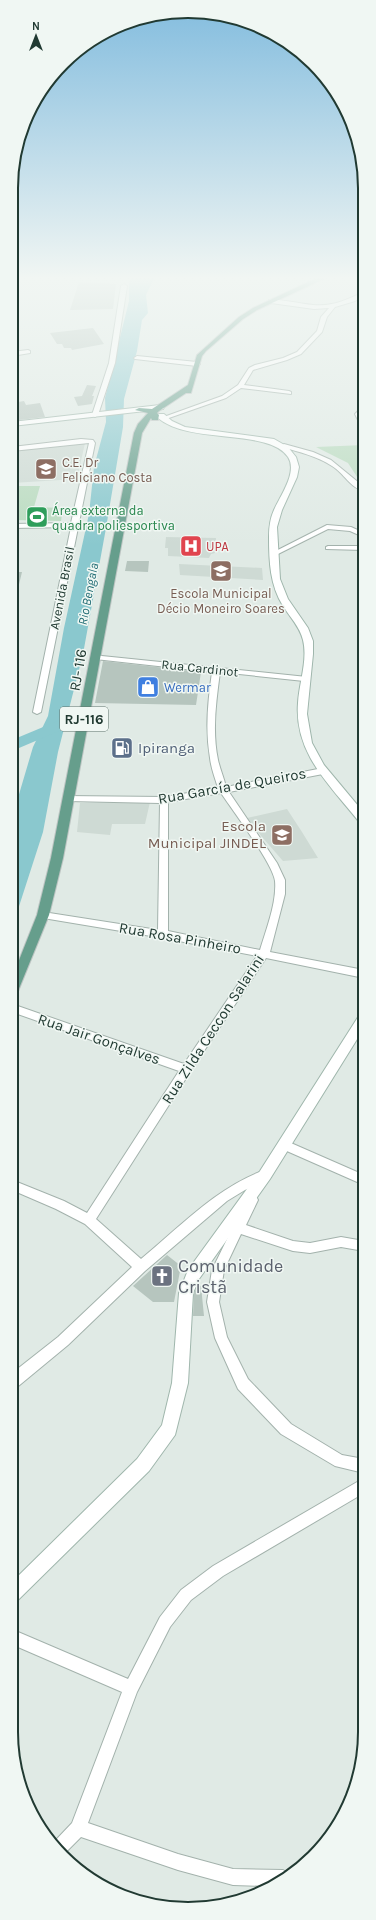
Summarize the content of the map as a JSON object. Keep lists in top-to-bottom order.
{
  "streets": {
    "main road": ["RJ- 116", "RJ-116"],
    "street": [
      "Avenida Brasil",
      "Rua Cardinot",
      "Rua García de Queiros",
      "Rua Rosa Pinheiro",
      "Rua Zilda Ceccon Salarini",
      "Rua Jair Gonçalves"
    ]
  },
  "crossings": [
    ["Rua Cardinot", "RJ- 116"],
    ["Rua Cardinot", "Rua Zilda Ceccon Salarini"],
    ["RJ- 116", "RJ-116"],
    ["RJ- 116", "Rua García de Queiros"],
    ["RJ- 116", "Rua Rosa Pinheiro"],
    ["Rua García de Queiros", "Rua Zilda Ceccon Salarini"],
    ["Rua Rosa Pinheiro", "Rua Zilda Ceccon Salarini"],
    ["Rua Zilda Ceccon Salarini", "Rua Jair Gonçalves"]
  ],
  "water": ["Rio Bengala"],
  "places": {
    "school or university": ["C.E. Dr Feliciano Costa", "Escola Municipal Décio Moneiro Soares", "Escola Municipal JINDEL"],
    "sports": ["Área externa da quadra poliesportiva"],
    "hospital": ["UPA"],
    "shop": ["Wermar"],
    "fuel station": ["Ipiranga"],
    "church": ["Comunidade Cristã"]
  },
  "north": "top"
}
